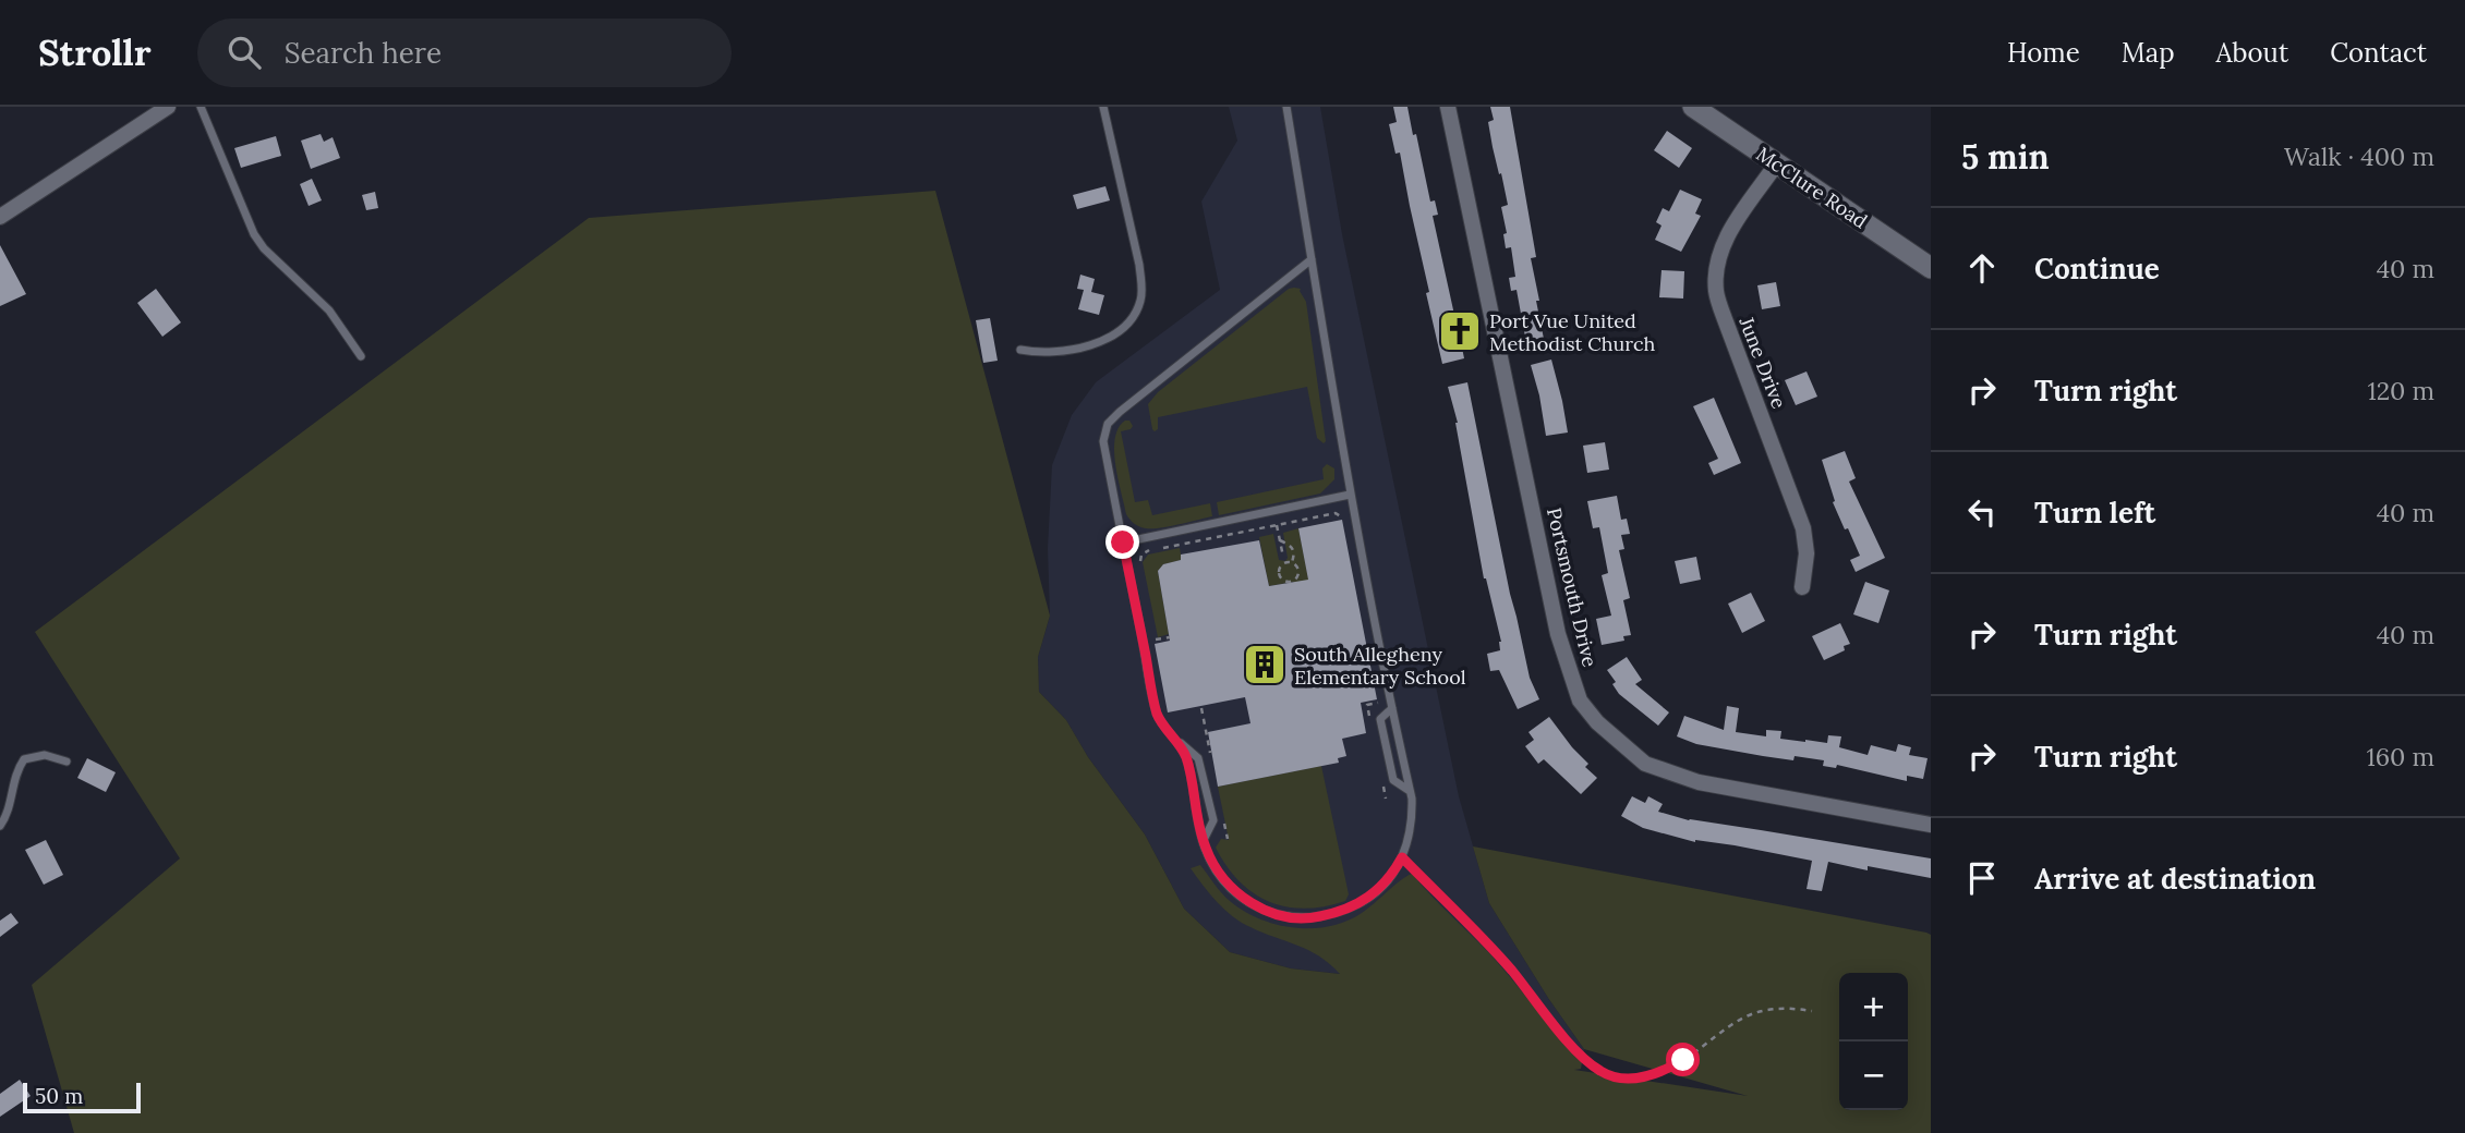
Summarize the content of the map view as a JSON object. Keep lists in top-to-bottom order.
{
  "streets": {
    "street": ["McClure Road", "June Drive", "Portsmouth Drive"]
  },
  "crossings": [
    ["McClure Road", "June Drive"]
  ],
  "places": {
    "church": ["Port Vue United Methodist Church"],
    "building": ["South Allegheny Elementary School"]
  },
  "scale_bar": "50 m",
  "page": {
    "header": "Strollr",
    "search": "Search here",
    "nav": [
      "Home",
      "Map",
      "About",
      "Contact"
    ],
    "heading": ["5 min", "Walk · 400 m"],
    "list": [
      ["Continue", "40 m"],
      ["Turn right", "120 m"],
      ["Turn left", "40 m"],
      ["Turn right", "40 m"],
      ["Turn right", "160 m"],
      "Arrive at destination"
    ],
    "map_buttons": ["+", "−"],
    "scale": "50 m"
  }
}
